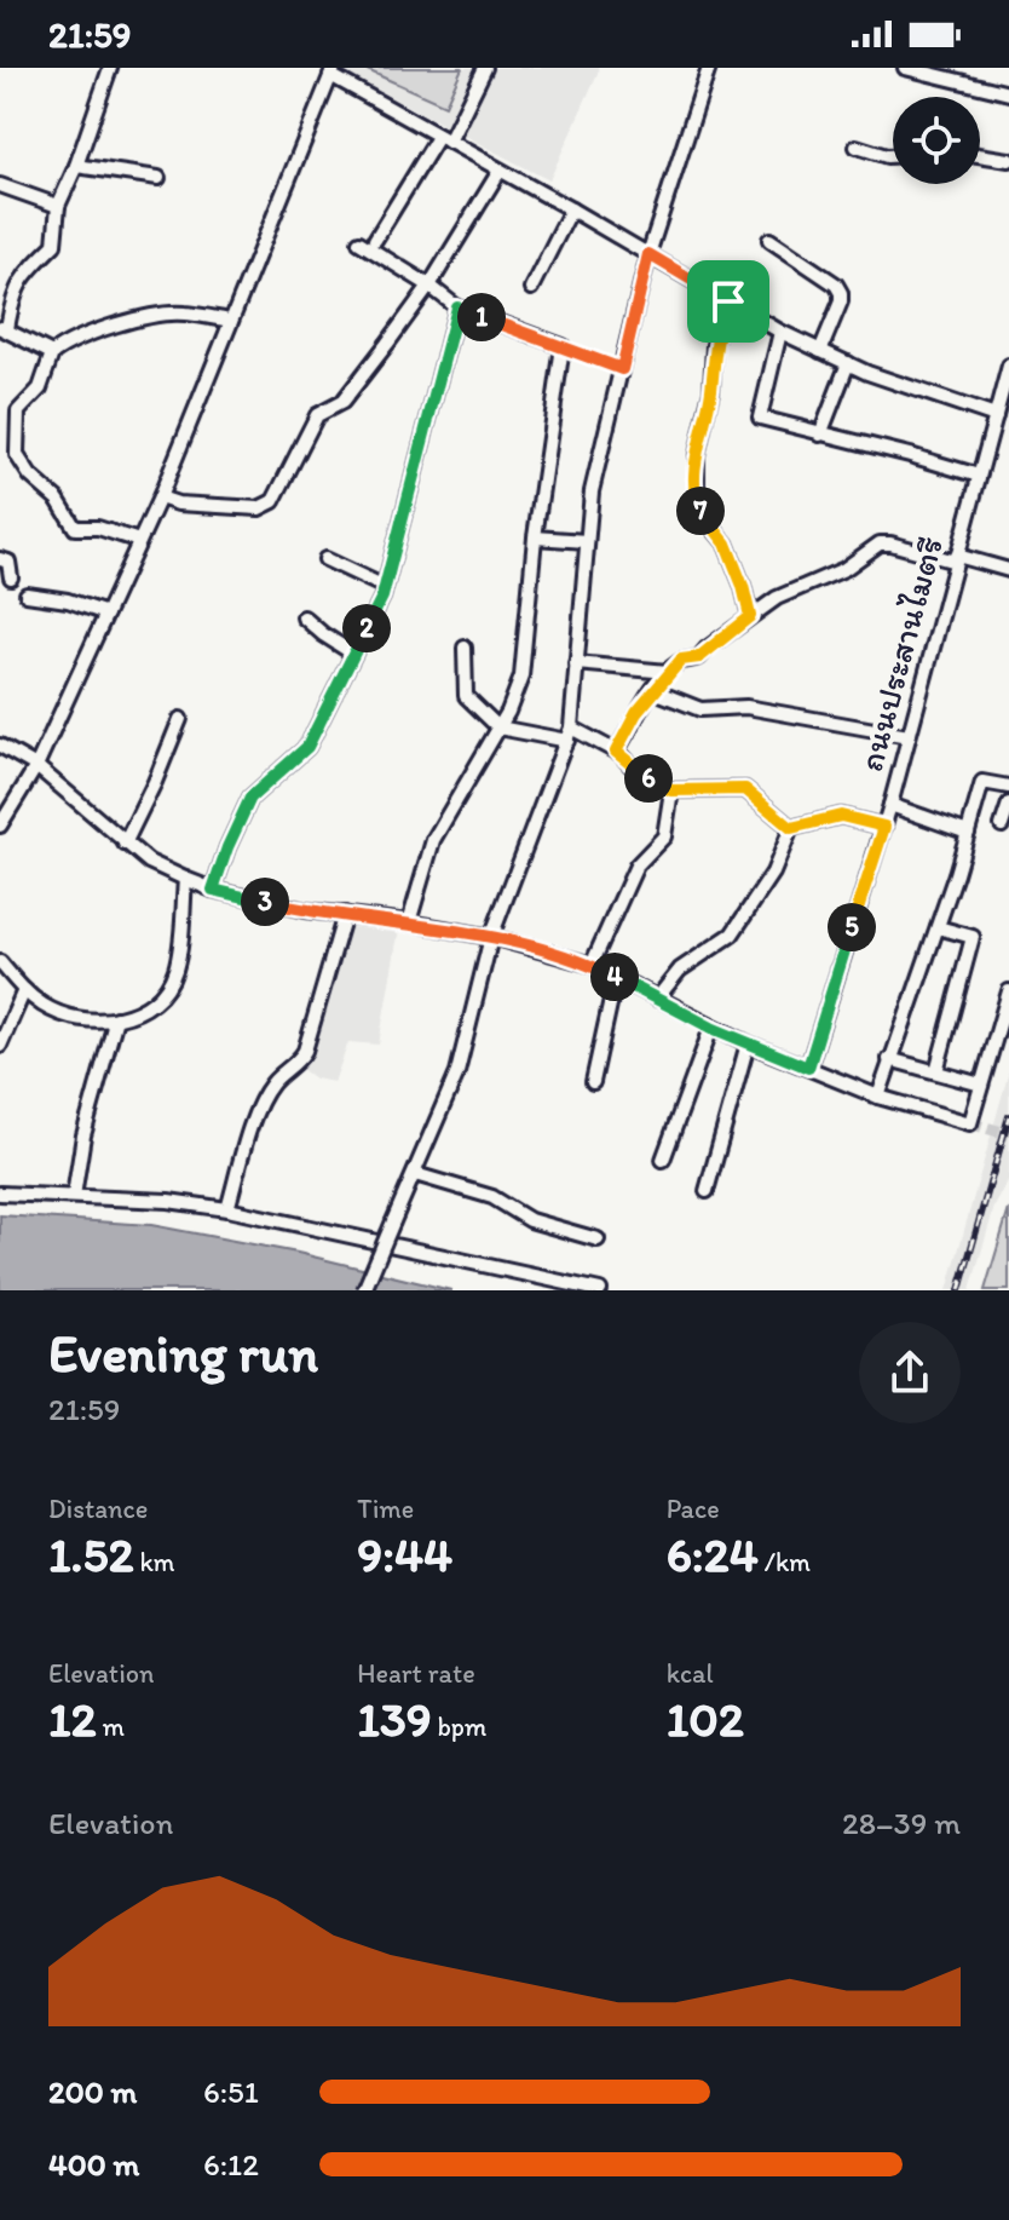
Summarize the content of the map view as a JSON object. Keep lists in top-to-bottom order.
{
  "streets": {
    "street": ["ถนนประสานไมตรี"]
  },
  "page": {
    "status": "21:59",
    "pins": [
      "1",
      "7",
      "2",
      "6",
      "3",
      "5",
      "4"
    ],
    "heading": ["Evening run", "21:59"],
    "stats": [
      ["Distance", "1.52 km"],
      ["Time", "9:44"],
      ["Pace", "6:24 /km"],
      ["Elevation", "12 m"],
      ["Heart rate", "139 bpm"],
      ["kcal", "102"]
    ],
    "chart": ["Elevation", "28–39 m"],
    "list": [
      {
        "name": "200 m",
        "note": "6:51"
      },
      {
        "name": "400 m",
        "note": "6:12"
      }
    ]
  }
}
